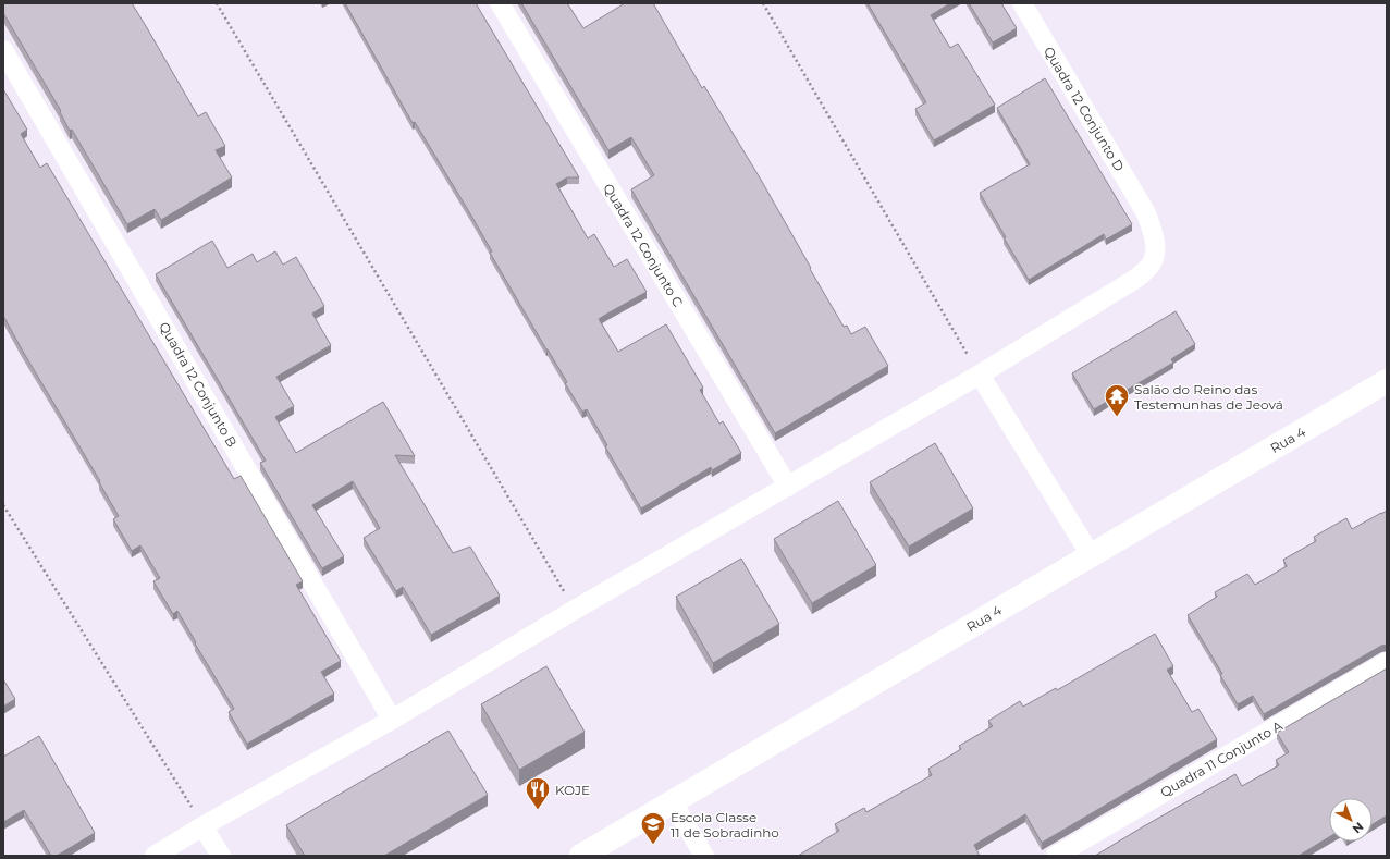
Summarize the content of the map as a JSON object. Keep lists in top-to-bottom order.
{
  "streets": {
    "street": [
      "Quadra 12 Conjunto D",
      "Quadra 12 Conjunto C",
      "Quadra 12 Conjunto B",
      "Rua 4",
      "Quadra 11 Conjunto A"
    ]
  },
  "crossings": [
    ["Quadra 12 Conjunto D", "Quadra 12 Conjunto C"],
    ["Quadra 12 Conjunto D", "Quadra 12 Conjunto B"]
  ],
  "places": {
    "temple": ["Salão do Reino das Testemunhas de Jeová"],
    "restaurant": ["KOJE"],
    "school or university": ["Escola Classe 11 de Sobradinho"]
  },
  "north": "bottom right"
}
